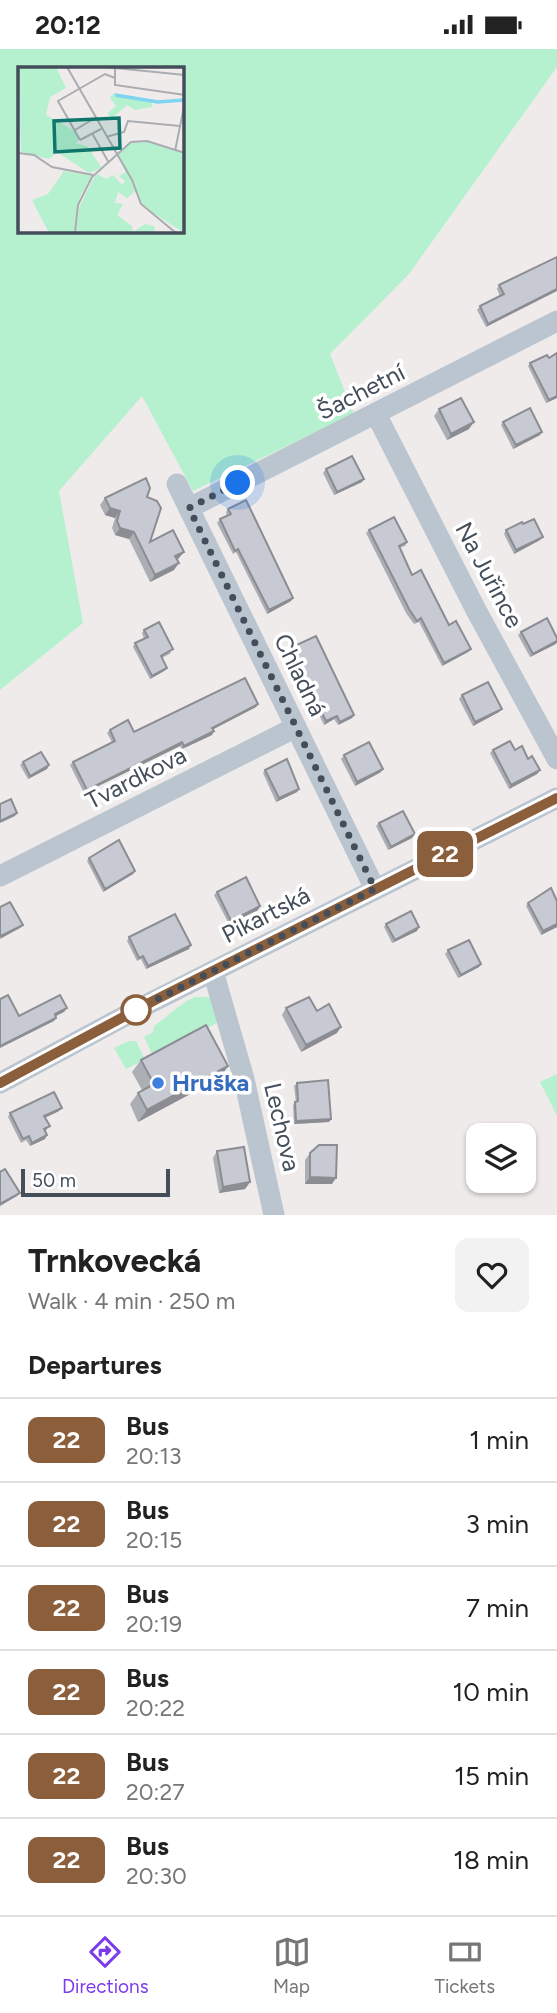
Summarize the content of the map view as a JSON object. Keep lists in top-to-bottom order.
{
  "streets": {
    "street": [
      "Šachetní",
      "Na Juřince",
      "Chladná",
      "Tvardkova",
      "Pikartská",
      "Lechova"
    ]
  },
  "crossings": [
    ["Šachetní", "Na Juřince"],
    ["Šachetní", "Chladná"],
    ["Chladná", "Tvardkova"],
    ["Chladná", "Pikartská"],
    ["Pikartská", "Lechova"]
  ],
  "places": ["Hruška"],
  "lines": ["bus line 22"],
  "scale_bar": "50 m",
  "page": {
    "status": "20:12",
    "on_map": "22",
    "scale": "50 m",
    "heading": [
      ["Trnkovecká", "Walk · 4 min · 250 m"],
      "Departures"
    ],
    "list": [
      {
        "mark": "22",
        "name": "Bus",
        "note": "20:13",
        "value": "1 min"
      },
      {
        "mark": "22",
        "name": "Bus",
        "note": "20:15",
        "value": "3 min"
      },
      {
        "mark": "22",
        "name": "Bus",
        "note": "20:19",
        "value": "7 min"
      },
      {
        "mark": "22",
        "name": "Bus",
        "note": "20:22",
        "value": "10 min"
      },
      {
        "mark": "22",
        "name": "Bus",
        "note": "20:27",
        "value": "15 min"
      },
      {
        "mark": "22",
        "name": "Bus",
        "note": "20:30",
        "value": "18 min"
      }
    ],
    "tabs": ["Directions", "Map", "Tickets"]
  }
}
